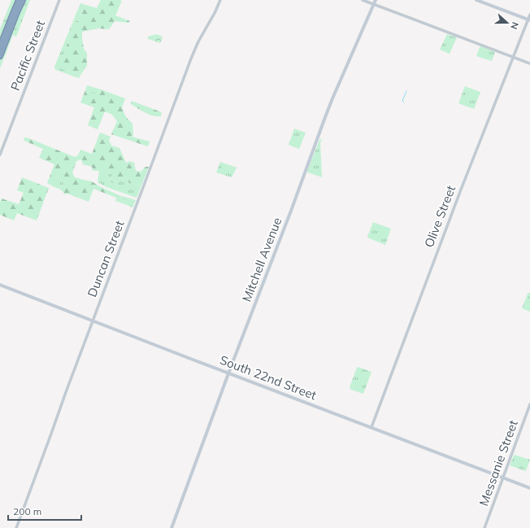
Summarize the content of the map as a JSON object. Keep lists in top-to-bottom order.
{
  "streets": {
    "main road": ["Mitchell Avenue", "South 22nd Street"],
    "street": [
      "Pacific Street",
      "Olive Street",
      "Duncan Street",
      "Messanie Street"
    ]
  },
  "crossings": [
    ["Olive Street", "South 22nd Street"],
    ["Duncan Street", "South 22nd Street"],
    ["Mitchell Avenue", "South 22nd Street"],
    ["South 22nd Street", "Messanie Street"]
  ],
  "scale_bar": "200 m",
  "north": "right"
}
